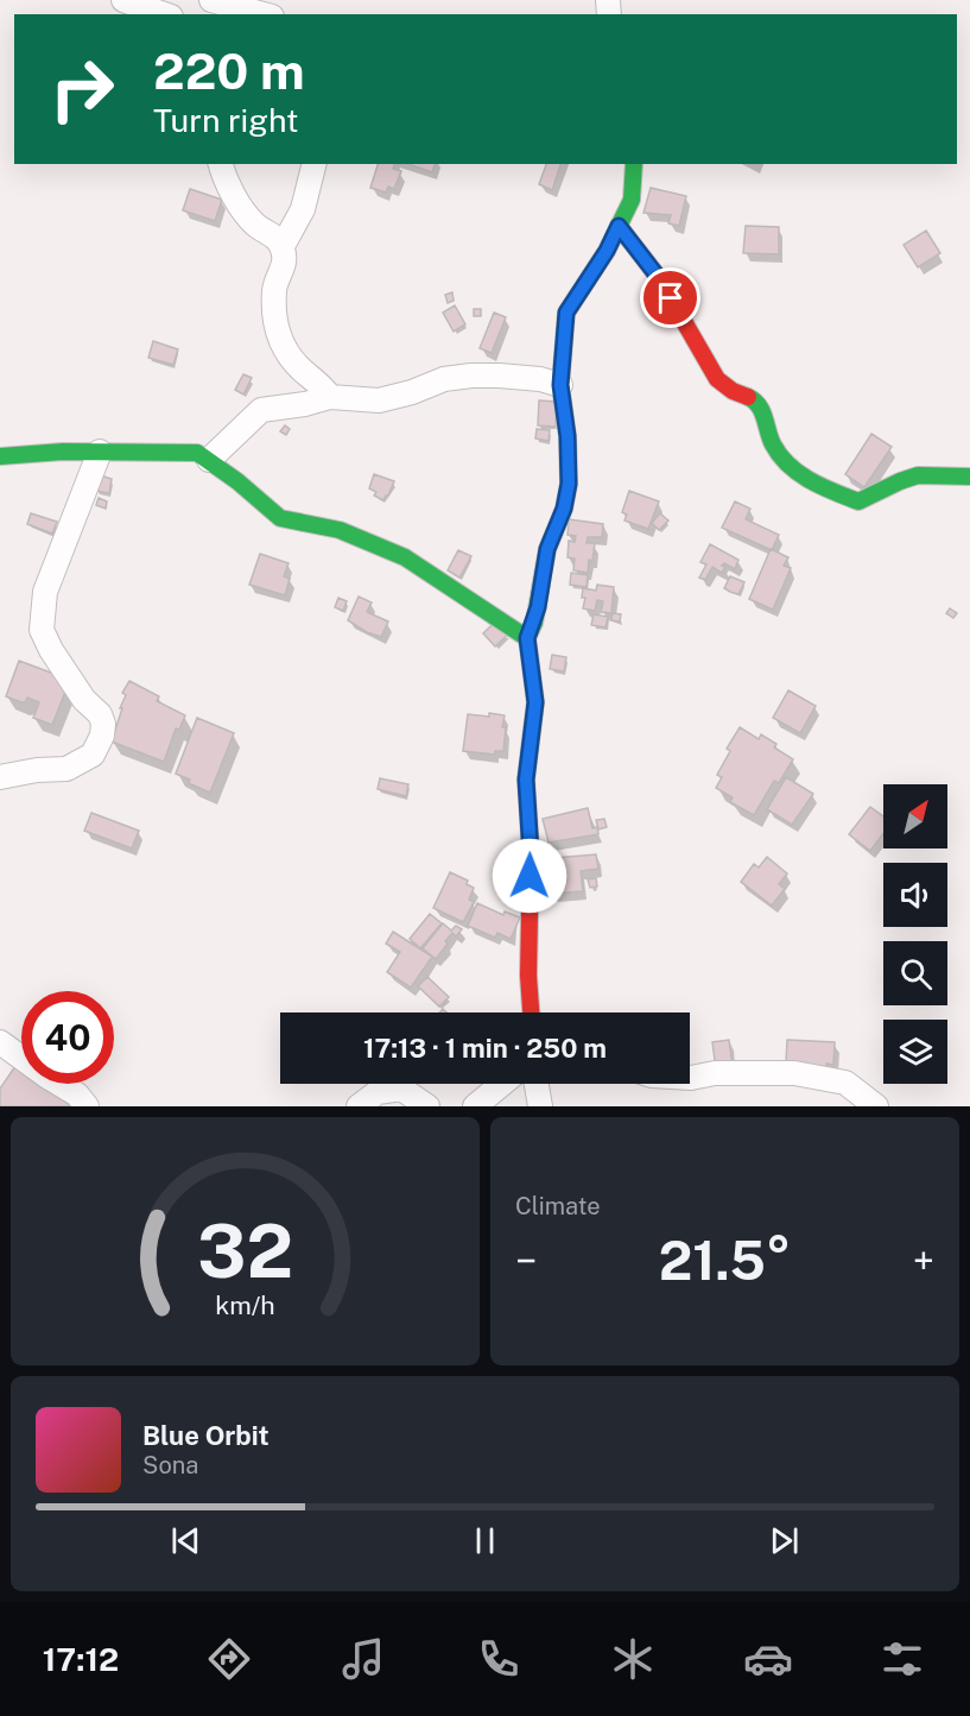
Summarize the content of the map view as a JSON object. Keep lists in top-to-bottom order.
{
  "north": "top right",
  "page": {
    "turn": ["220 m", "Turn right"],
    "limit": "40",
    "trip": "17:13 · 1 min · 250 m",
    "tile": "Climate",
    "heat": ["−", "21.5°", "+"],
    "song": ["Blue Orbit", "Sona"],
    "tabs": "17:12",
    "gauge": ["32", "km/h"]
  }
}
